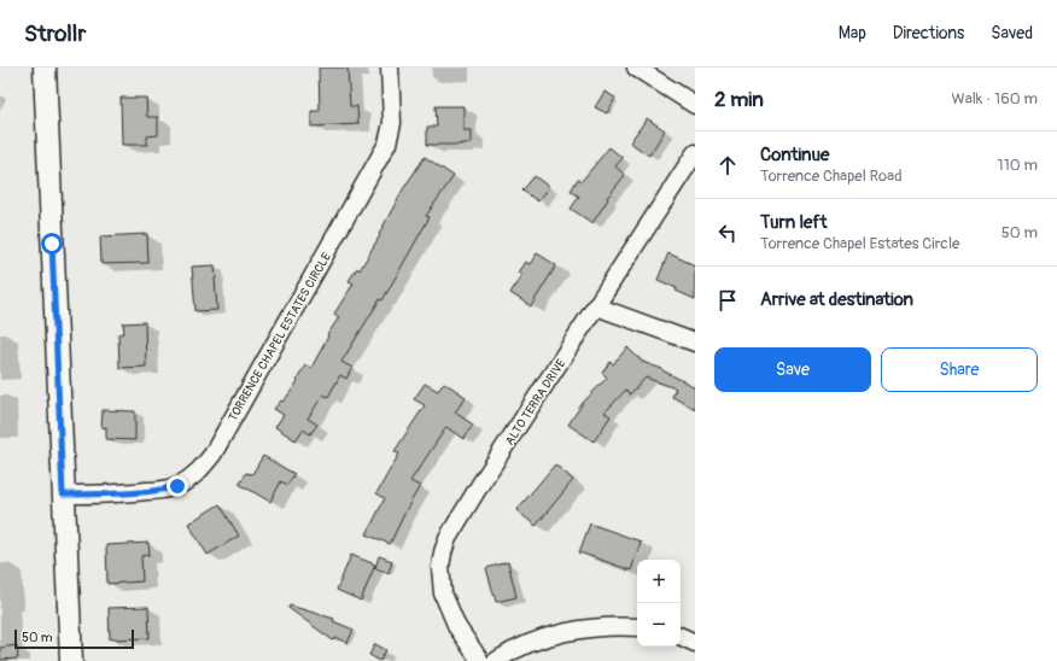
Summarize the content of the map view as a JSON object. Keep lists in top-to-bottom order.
{
  "streets": {
    "street": ["TORRENCE CHAPEL ESTATES CIRCLE", "ALTO TERRA DRIVE"]
  },
  "scale_bar": "50 m",
  "page": {
    "header": "Strollr",
    "nav": ["Map", "Directions", "Saved"],
    "heading": ["2 min", "Walk · 160 m"],
    "list": [
      ["Continue", "Torrence Chapel Road", "110 m"],
      ["Turn left", "Torrence Chapel Estates Circle", "50 m"],
      "Arrive at destination"
    ],
    "buttons": ["Save", "Share"],
    "map_buttons": ["+", "−"],
    "scale": "50 m"
  }
}
